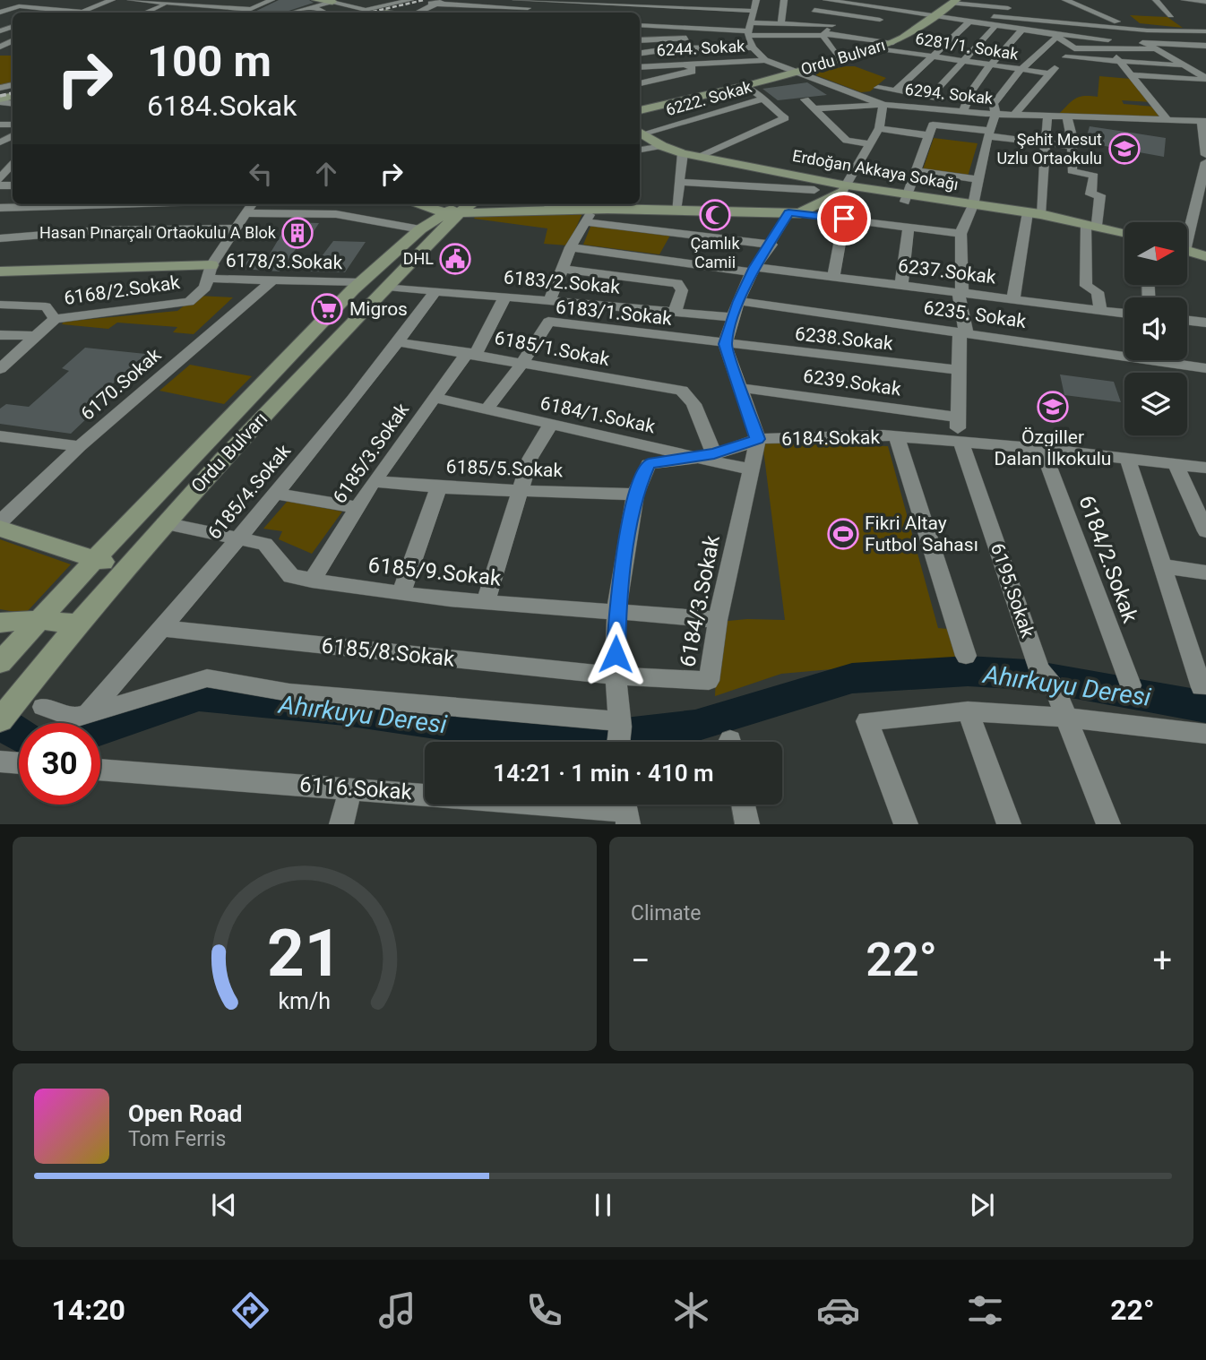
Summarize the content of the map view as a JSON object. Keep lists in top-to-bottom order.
{
  "streets": {
    "main road": ["Ordu Bulvarı", "Erdoğan Akkaya Sokağı"],
    "street": [
      "6281/1. Sokak",
      "6244. Sokak",
      "6294. Sokak",
      "6222. Sokak",
      "6178/3.Sokak",
      "6237.Sokak",
      "6183/2.Sokak",
      "6168/2.Sokak",
      "6183/1.Sokak",
      "6235. Sokak",
      "6238.Sokak",
      "6185/1.Sokak",
      "6239.Sokak",
      "6170.Sokak",
      "6184/1.Sokak",
      "6184.Sokak",
      "6185/3.Sokak",
      "6185/5.Sokak",
      "6185/4.Sokak",
      "6184/2.Sokak",
      "6185/9.Sokak",
      "6195.Sokak",
      "6184/3.Sokak",
      "6185/8.Sokak",
      "6116.Sokak"
    ]
  },
  "crossings": [
    ["6281/1. Sokak", "Ordu Bulvarı"],
    ["6244. Sokak", "6294. Sokak"],
    ["Ordu Bulvarı", "6294. Sokak"],
    ["Ordu Bulvarı", "6222. Sokak"],
    ["Ordu Bulvarı", "6178/3.Sokak"],
    ["Ordu Bulvarı", "6183/2.Sokak"],
    ["Ordu Bulvarı", "6185/9.Sokak"],
    ["6222. Sokak", "Erdoğan Akkaya Sokağı"],
    ["6178/3.Sokak", "6168/2.Sokak"],
    ["6178/3.Sokak", "6170.Sokak"],
    ["6183/2.Sokak", "6185/3.Sokak"],
    ["6183/2.Sokak", "6185/4.Sokak"],
    ["6183/1.Sokak", "6238.Sokak"],
    ["6183/1.Sokak", "6185/1.Sokak"],
    ["6185/1.Sokak", "6184.Sokak"],
    ["6185/1.Sokak", "6185/3.Sokak"],
    ["6185/1.Sokak", "6185/4.Sokak"],
    ["6184/1.Sokak", "6184.Sokak"],
    ["6184/1.Sokak", "6185/3.Sokak"],
    ["6184/1.Sokak", "6184/3.Sokak"],
    ["6184.Sokak", "6185/5.Sokak"],
    ["6184.Sokak", "6184/2.Sokak"],
    ["6184.Sokak", "6185/9.Sokak"],
    ["6184.Sokak", "6195.Sokak"],
    ["6184.Sokak", "6184/3.Sokak"],
    ["6184.Sokak", "6185/8.Sokak"],
    ["6185/3.Sokak", "6185/5.Sokak"],
    ["6185/3.Sokak", "6185/9.Sokak"],
    ["6185/4.Sokak", "6185/9.Sokak"],
    ["6185/4.Sokak", "6185/8.Sokak"],
    ["6185/9.Sokak", "6184/3.Sokak"],
    ["6184/3.Sokak", "6185/8.Sokak"]
  ],
  "water": ["Ahırkuyu Deresi"],
  "places": {
    "school or university": ["Şehit Mesut Uzlu Ortaokulu", "Özgiller Dalan İlkokulu"],
    "mosque": ["Çamlık Camii"],
    "building": ["Hasan Pınarçalı Ortaokulu A Blok"],
    "public building": ["DHL"],
    "supermarket": ["Migros"],
    "sports": ["Fikri Altay Futbol Sahası"]
  },
  "north": "right",
  "page": {
    "turn": ["100 m", "6184.Sokak"],
    "limit": "30",
    "trip": "14:21 · 1 min · 410 m",
    "tile": "Climate",
    "heat": ["−", "22°", "+"],
    "song": ["Open Road", "Tom Ferris"],
    "tabs": ["14:20", "22°"],
    "gauge": ["21", "km/h"]
  }
}
